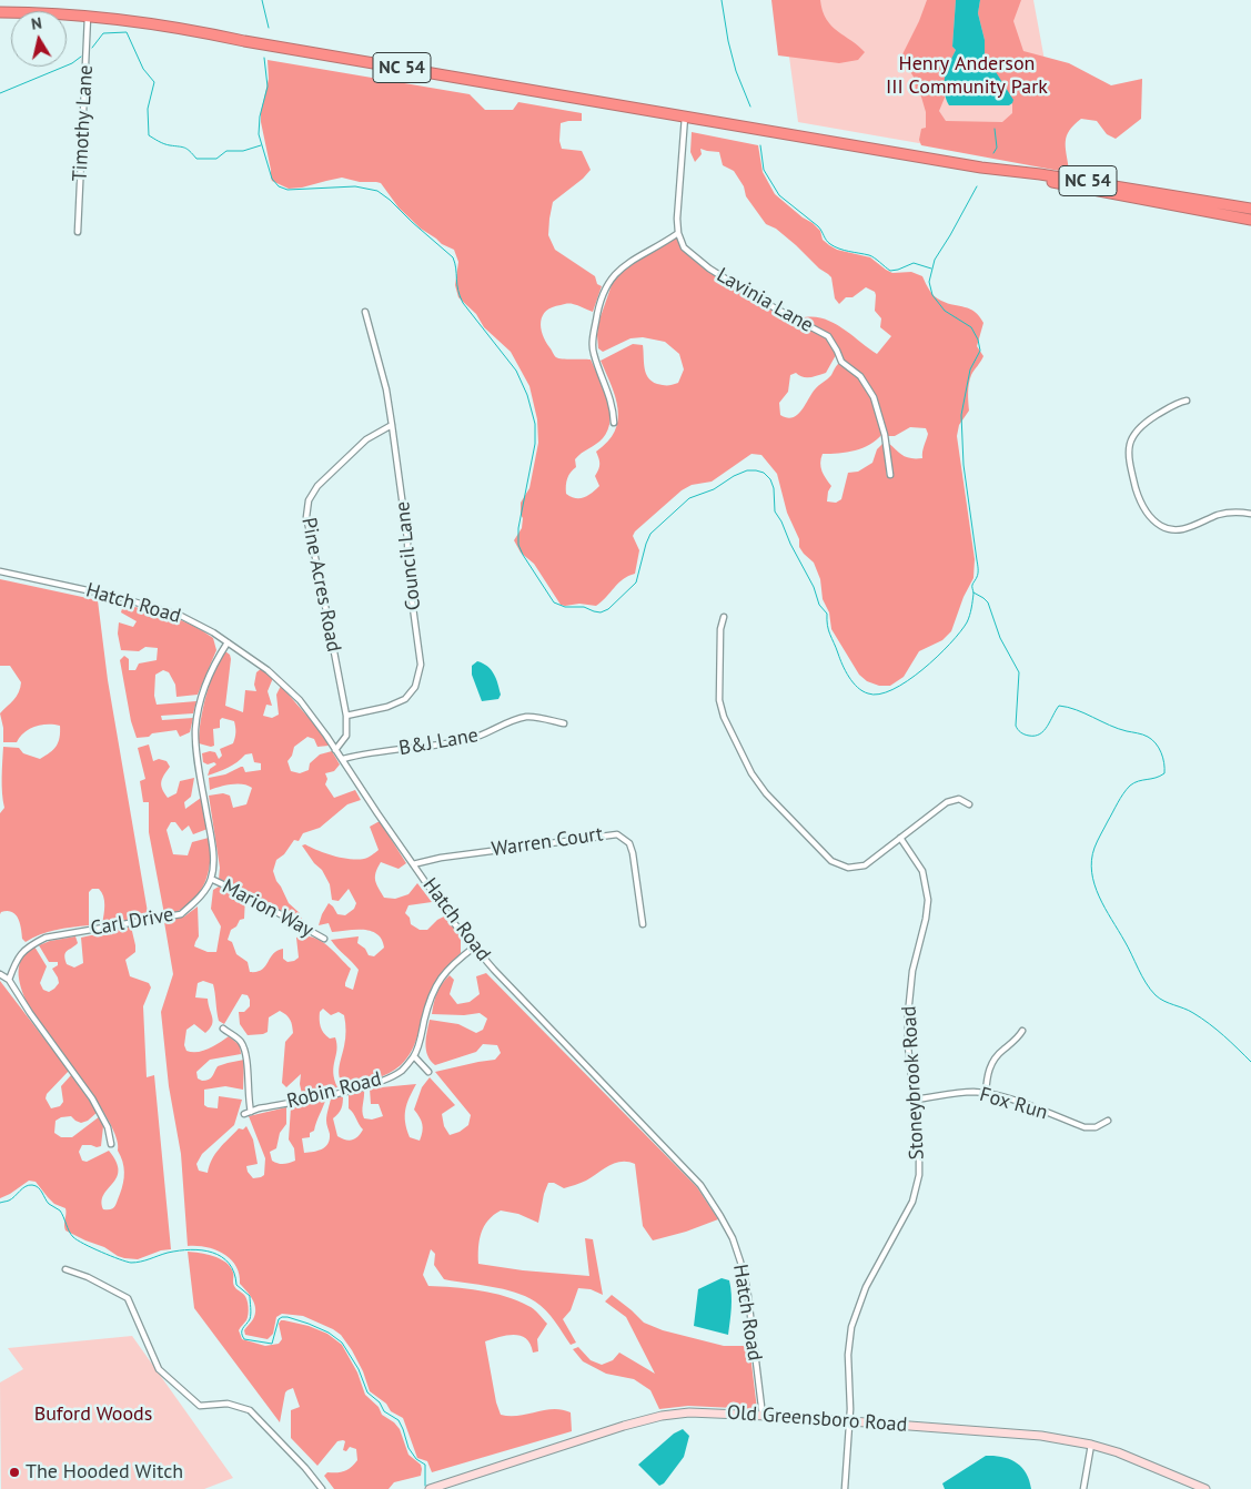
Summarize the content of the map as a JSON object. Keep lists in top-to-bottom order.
{
  "streets": {
    "highway": ["NC 54"],
    "street": [
      "Timothy Lane",
      "Lavinia Lane",
      "Council Lane",
      "Pine Acres Road",
      "Hatch Road",
      "B&J Lane",
      "Warren Court",
      "Marion Way",
      "Carl Drive",
      "Stoneybrook Road",
      "Robin Road",
      "Fox Run",
      "Old Greensboro Road"
    ]
  },
  "crossings": [
    ["NC 54", "Timothy Lane"],
    ["Council Lane", "Pine Acres Road"],
    ["Hatch Road", "B&J Lane"],
    ["Hatch Road", "Warren Court"],
    ["Hatch Road", "Carl Drive"],
    ["Hatch Road", "Old Greensboro Road"],
    ["Marion Way", "Carl Drive"],
    ["Stoneybrook Road", "Fox Run"],
    ["Stoneybrook Road", "Old Greensboro Road"]
  ],
  "parks": ["Henry Anderson III Community Park", "Buford Woods"],
  "places": ["The Hooded Witch"],
  "north": "top"
}
